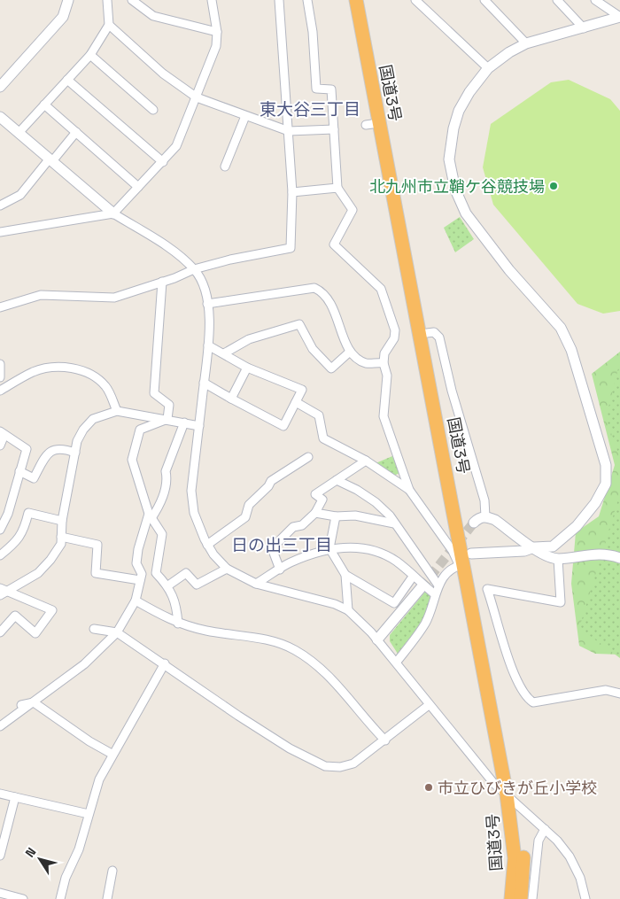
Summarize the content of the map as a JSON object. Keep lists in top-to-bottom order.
{
  "streets": {
    "highway": ["国道3号"]
  },
  "districts": ["東大谷三丁目", "日の出三丁目"],
  "places": ["北九州市立鞘ケ谷競技場", "市立ひびきが丘小学校"],
  "north": "top left"
}
